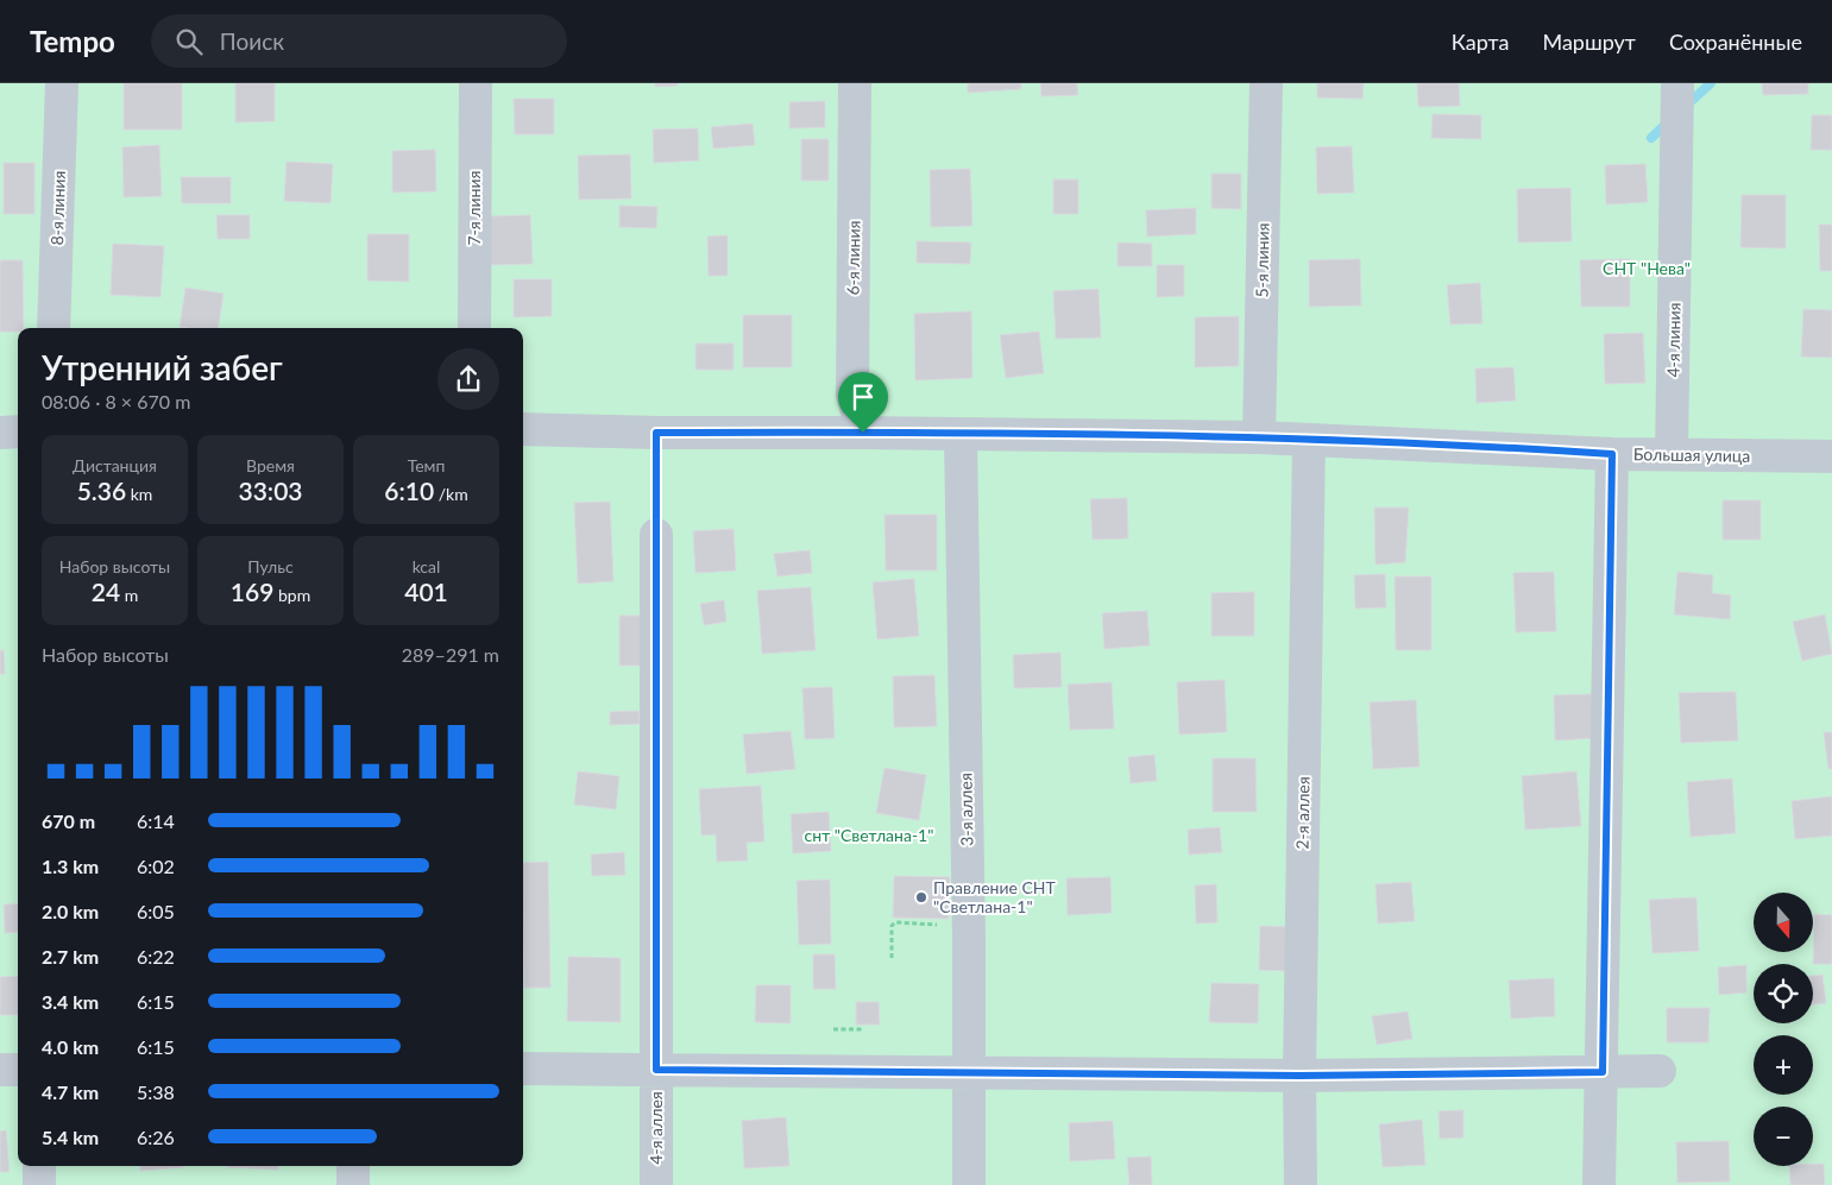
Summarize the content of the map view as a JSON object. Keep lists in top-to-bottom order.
{
  "streets": {
    "street": [
      "8-я линия",
      "7-я линия",
      "6-я линия",
      "5-я линия",
      "4-я линия",
      "Большая улица",
      "3-я аллея",
      "2-я аллея",
      "4-я аллея"
    ]
  },
  "crossings": [
    ["6-я линия", "Большая улица"],
    ["5-я линия", "Большая улица"],
    ["4-я линия", "Большая улица"],
    ["Большая улица", "3-я аллея"],
    ["Большая улица", "2-я аллея"]
  ],
  "parks": ["СНТ \"Нева\"", "снт \"Светлана-1\""],
  "places": ["Правление СНТ \"Светлана-1\""],
  "north": "bottom",
  "page": {
    "header": "Tempo",
    "search": "Поиск",
    "nav": ["Карта", "Маршрут", "Сохранённые"],
    "heading": ["Утренний забег", "08:06 · 8 × 670 m"],
    "stats": [
      ["Дистанция", "5.36 km"],
      ["Время", "33:03"],
      ["Темп", "6:10 /km"],
      ["Набор высоты", "24 m"],
      ["Пульс", "169 bpm"],
      ["kcal", "401"]
    ],
    "chart": ["Набор высоты", "289–291 m"],
    "list": [
      {
        "name": "670 m",
        "note": "6:14"
      },
      {
        "name": "1.3 km",
        "note": "6:02"
      },
      {
        "name": "2.0 km",
        "note": "6:05"
      },
      {
        "name": "2.7 km",
        "note": "6:22"
      },
      {
        "name": "3.4 km",
        "note": "6:15"
      },
      {
        "name": "4.0 km",
        "note": "6:15"
      },
      {
        "name": "4.7 km",
        "note": "5:38"
      },
      {
        "name": "5.4 km",
        "note": "6:26"
      }
    ],
    "map_buttons": ["+", "−"]
  }
}
